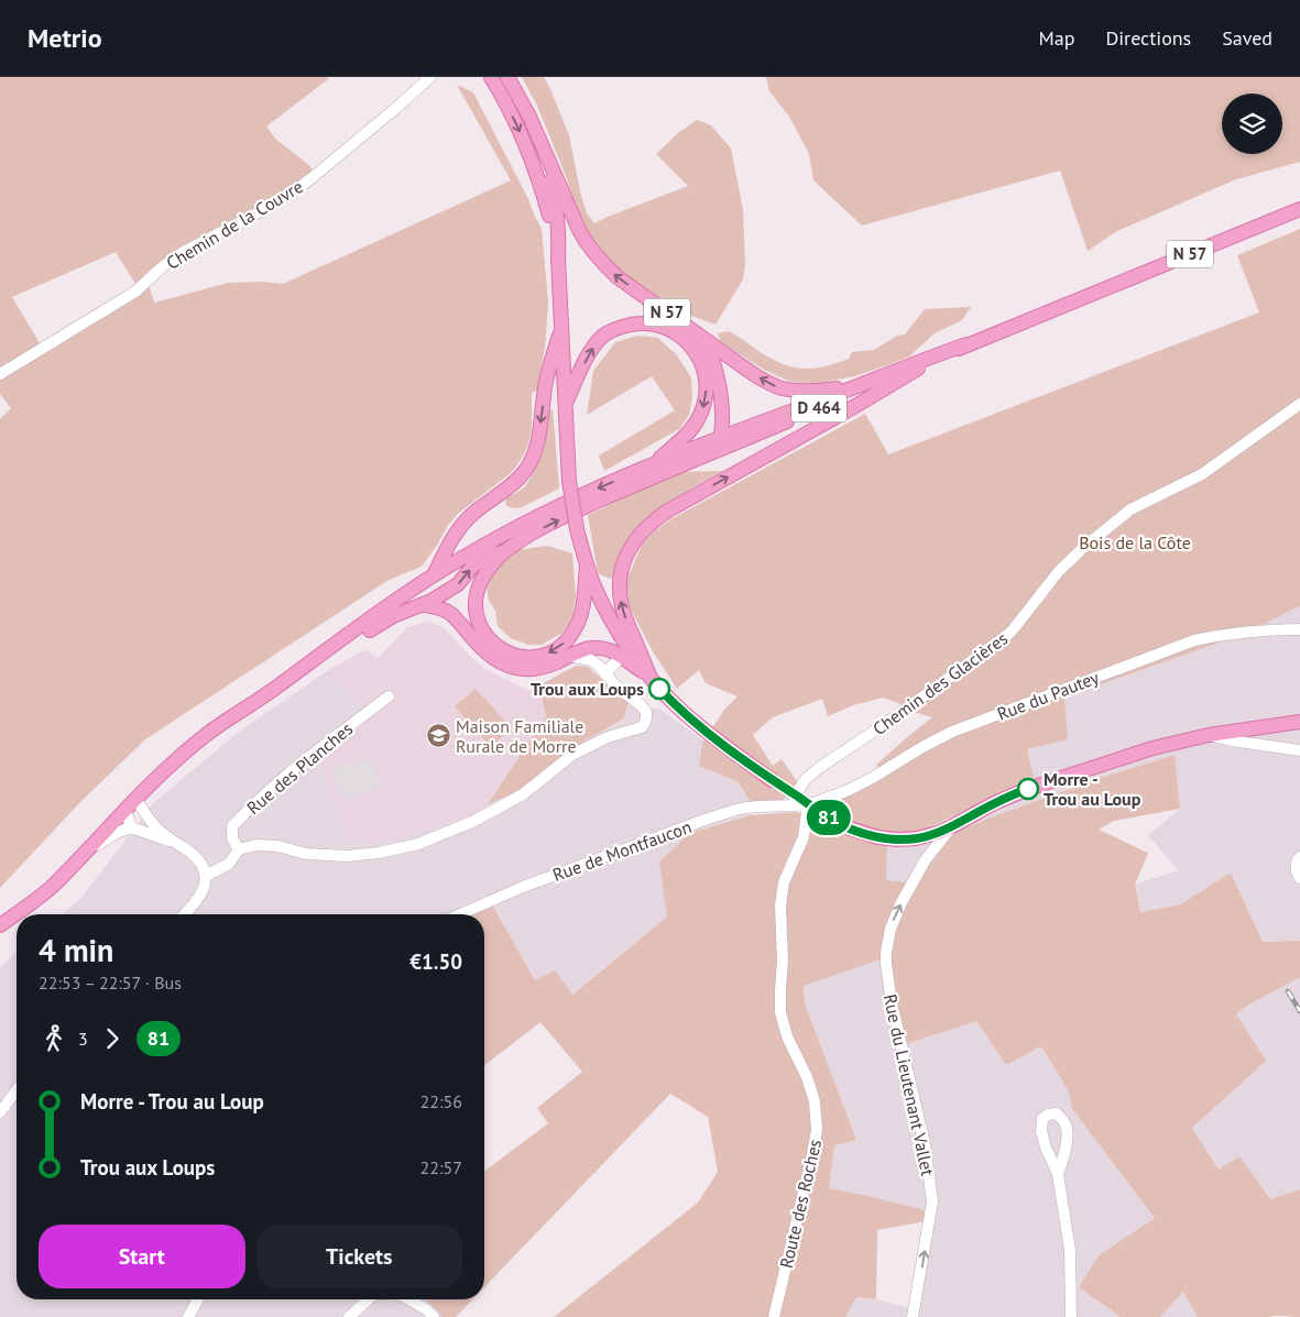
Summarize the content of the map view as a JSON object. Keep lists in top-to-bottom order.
{
  "streets": {
    "main road": ["N 57", "D 464"],
    "street": [
      "Chemin de la Couvre",
      "Chemin des Glacières",
      "Rue du Pautey",
      "Rue des Planches",
      "Rue de Montfaucon",
      "Rue du Lieutenant Vallet",
      "Route des Roches"
    ]
  },
  "crossings": [
    ["N 57", "D 464"],
    ["Chemin des Glacières", "Rue de Montfaucon"],
    ["Rue du Pautey", "Rue de Montfaucon"],
    ["Rue du Pautey", "Route des Roches"],
    ["Rue de Montfaucon", "Route des Roches"]
  ],
  "one_way": ["Rue du Lieutenant Vallet"],
  "parks": ["Bois de la Côte"],
  "places": {
    "other": ["Trou aux Loups", "Morre - Trou au Loup"],
    "school or university": ["Maison Familiale Rurale de Morre"]
  },
  "lines": ["bus line 81"],
  "page": {
    "header": "Metrio",
    "nav": ["Map", "Directions", "Saved"],
    "on_map": "81",
    "heading": ["4 min", "22:53 – 22:57 · Bus", "€1.50"],
    "legs": ["3", "81"],
    "list": [
      {
        "name": "Morre - Trou au Loup",
        "value": "22:56"
      },
      {
        "name": "Trou aux Loups",
        "value": "22:57"
      }
    ],
    "buttons": ["Start", "Tickets"]
  }
}
